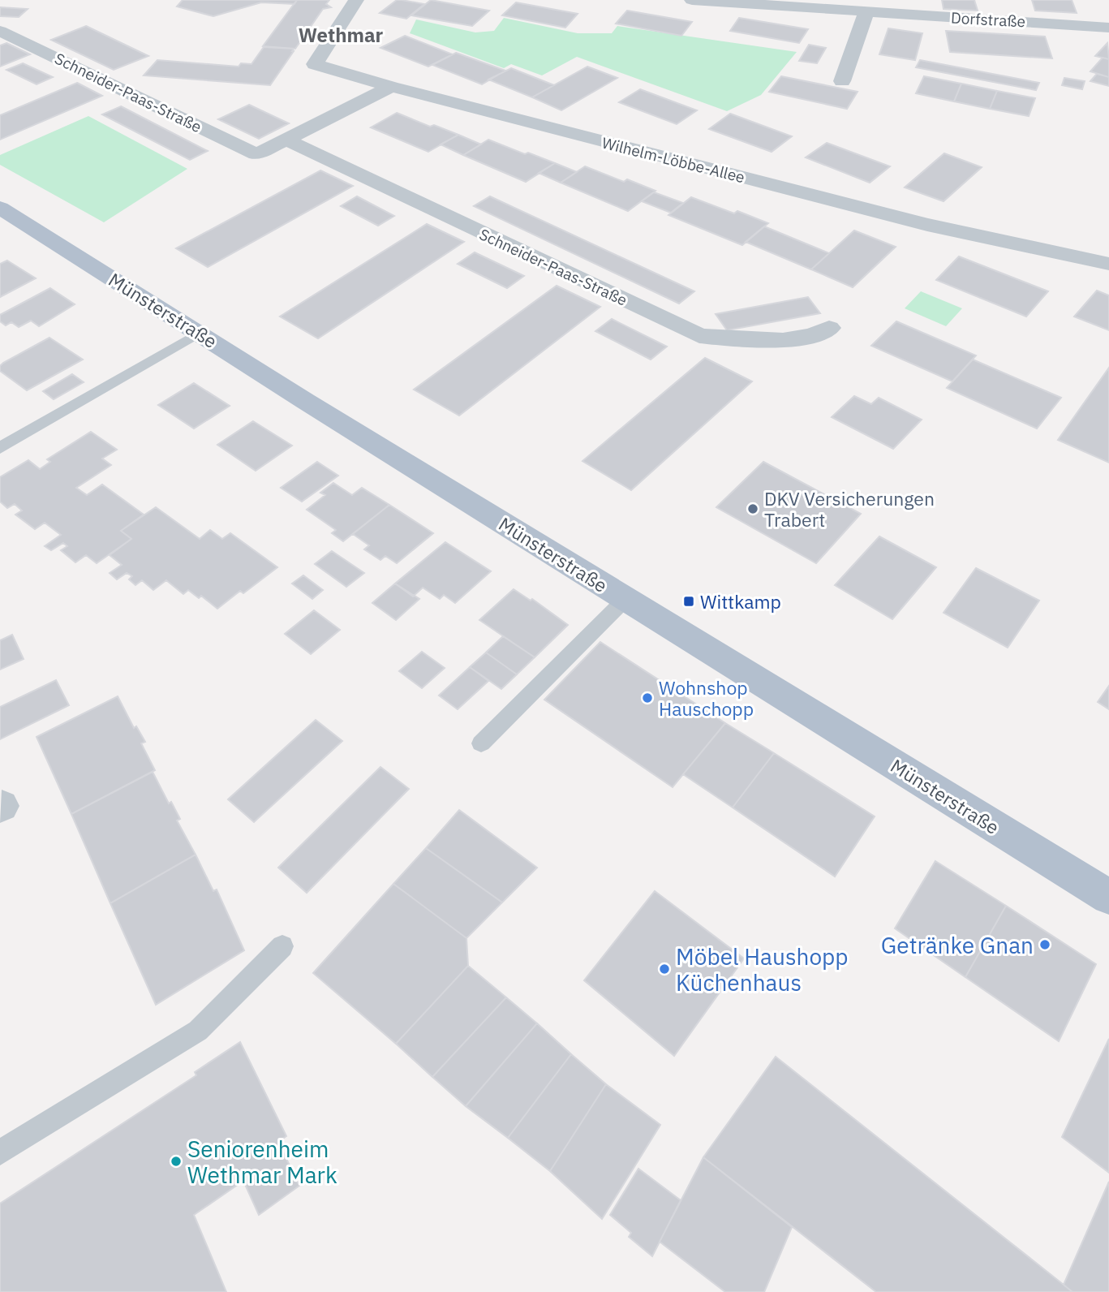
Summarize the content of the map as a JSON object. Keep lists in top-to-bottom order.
{
  "streets": {
    "main road": ["Münsterstraße"],
    "street": ["Dorfstraße", "Schneider-Paas-Straße", "Wilhelm-Löbbe-Allee"]
  },
  "crossings": [
    ["Schneider-Paas-Straße", "Wilhelm-Löbbe-Allee"]
  ],
  "districts": ["Wethmar"],
  "places": {
    "other": [
      "DKV Versicherungen Trabert",
      "Wohnshop Hauschopp",
      "Getränke Gnan",
      "Möbel Haushopp Küchenhaus",
      "Seniorenheim Wethmar Mark"
    ],
    "transit": ["Wittkamp"]
  }
}
